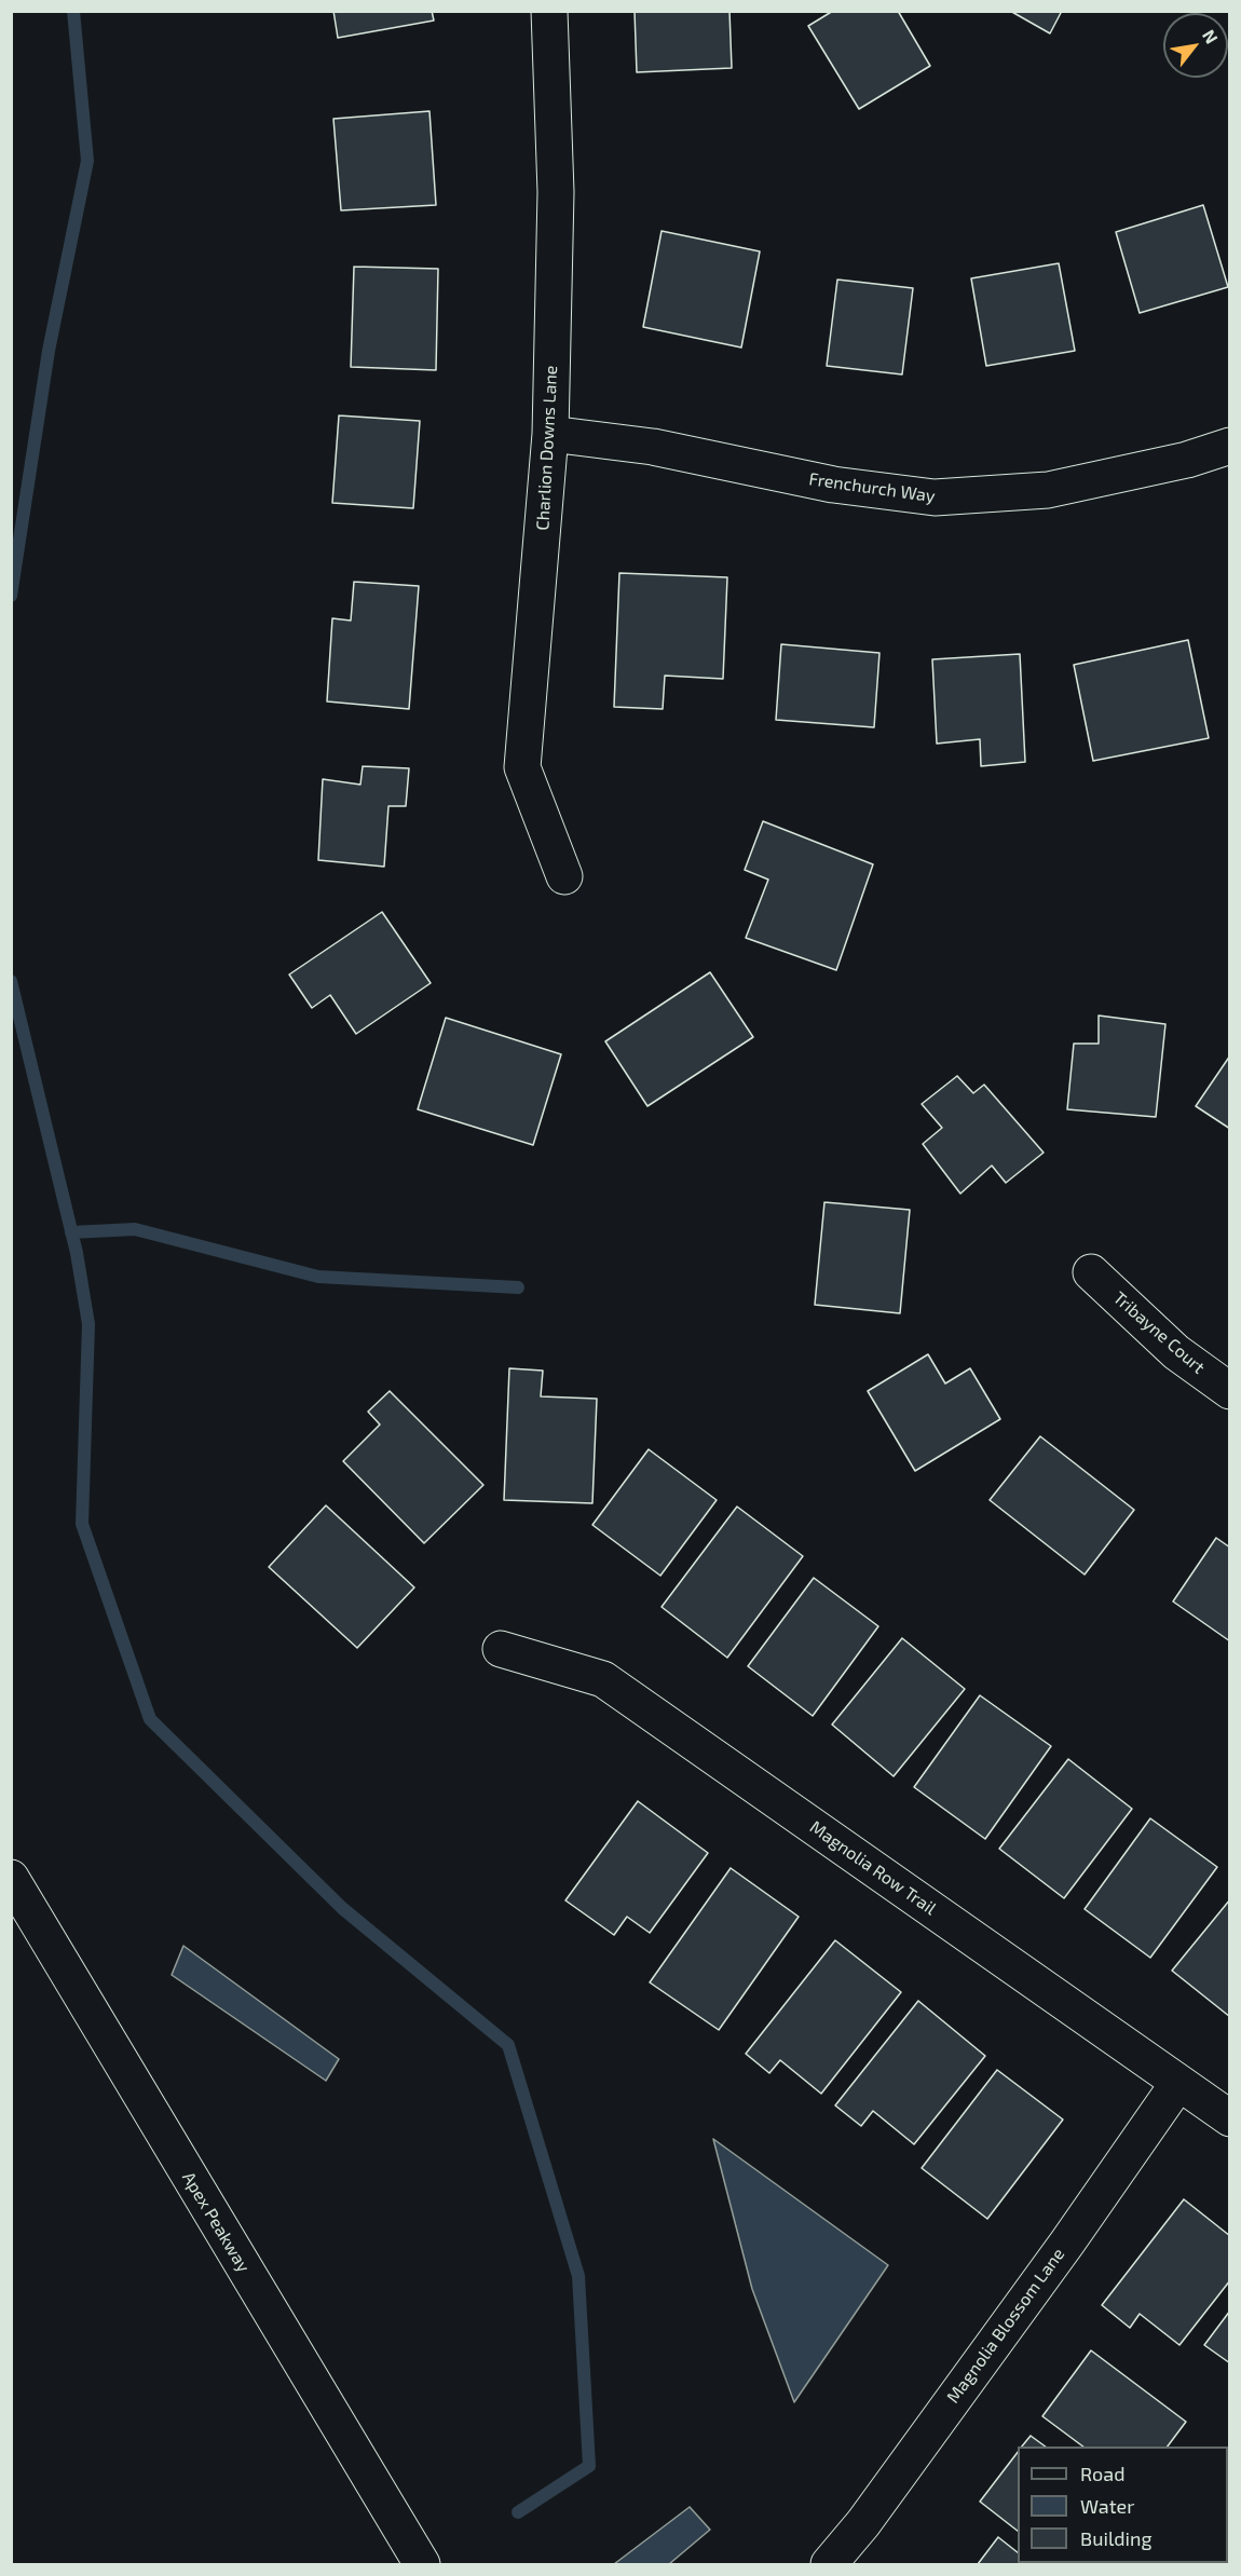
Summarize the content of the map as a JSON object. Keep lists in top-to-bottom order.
{
  "streets": {
    "street": [
      "Charlion Downs Lane",
      "Frenchurch Way",
      "Tribayne Court",
      "Magnolia Row Trail",
      "Apex Peakway",
      "Magnolia Blossom Lane"
    ]
  },
  "crossings": [
    ["Charlion Downs Lane", "Frenchurch Way"],
    ["Magnolia Row Trail", "Magnolia Blossom Lane"]
  ],
  "legend": ["Road", "Water", "Building"],
  "north": "top right"
}
